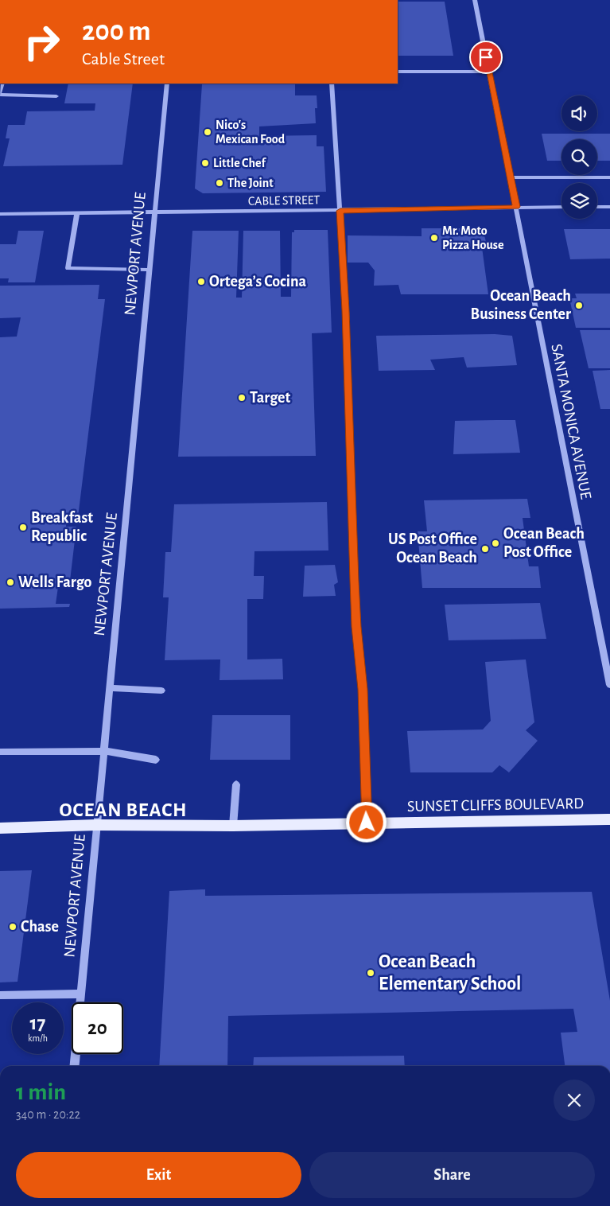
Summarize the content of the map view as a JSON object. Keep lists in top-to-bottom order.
{
  "streets": {
    "main road": ["SUNSET CLIFFS BOULEVARD"],
    "street": ["CABLE STREET", "NEWPORT AVENUE", "SANTA MONICA AVENUE"]
  },
  "crossings": [
    ["CABLE STREET", "NEWPORT AVENUE"],
    ["CABLE STREET", "SANTA MONICA AVENUE"],
    ["NEWPORT AVENUE", "SUNSET CLIFFS BOULEVARD"]
  ],
  "districts": ["OCEAN BEACH"],
  "places": [
    "Nico's Mexican Food",
    "Little Chef",
    "The Joint",
    "Mr. Moto Pizza House",
    "Ortega’s Cocina",
    "Ocean Beach Business Center",
    "Target",
    "Breakfast Republic",
    "Ocean Beach Post Office",
    "US Post Office Ocean Beach",
    "Wells Fargo",
    "Chase",
    "Ocean Beach Elementary School"
  ],
  "page": {
    "turn": ["200 m", "Cable Street"],
    "speed": "17 km/h",
    "limit": "20",
    "heading": ["1 min", "340 m · 20:22"],
    "buttons": ["Exit", "Share"]
  }
}
